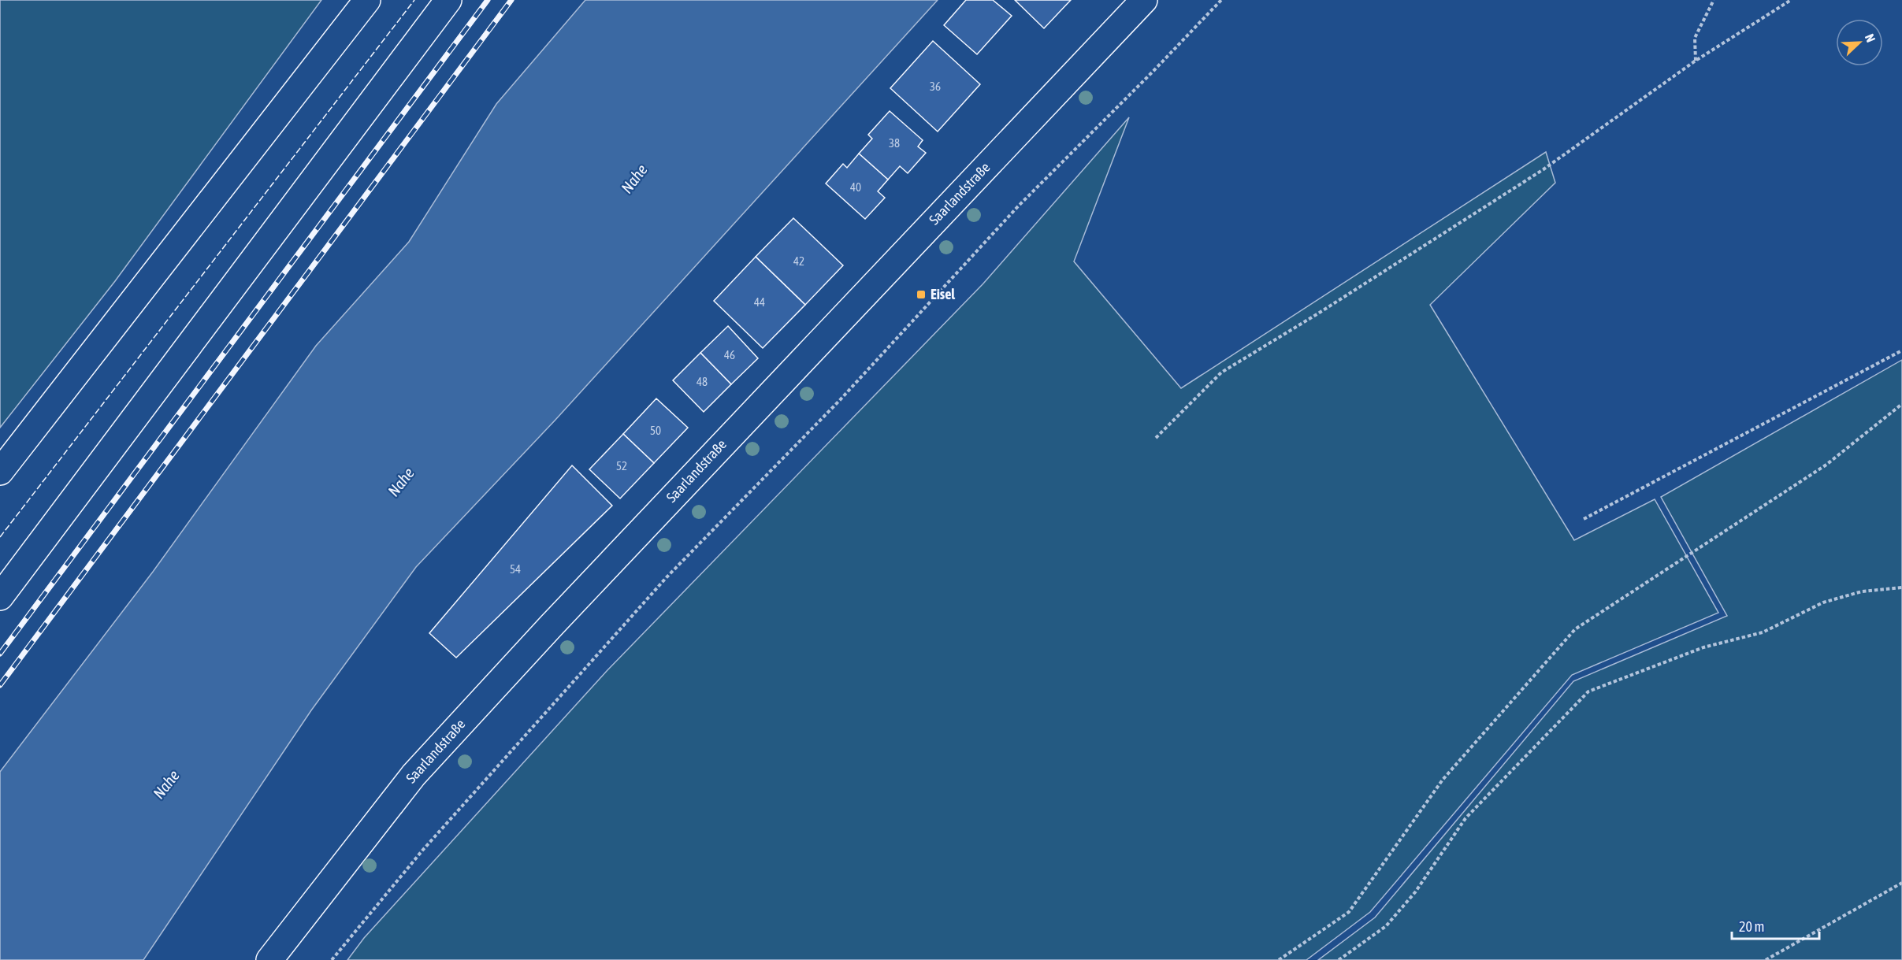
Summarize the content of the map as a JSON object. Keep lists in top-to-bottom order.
{
  "streets": {
    "main road": ["Saarlandstraße"]
  },
  "water": ["Nahe"],
  "places": {
    "transit": ["Eisel"]
  },
  "house_numbers": [
    "36",
    "38",
    "40",
    "42",
    "44",
    "46",
    "48",
    "50",
    "52",
    "54"
  ],
  "scale_bar": "20 m",
  "north": "top right"
}
